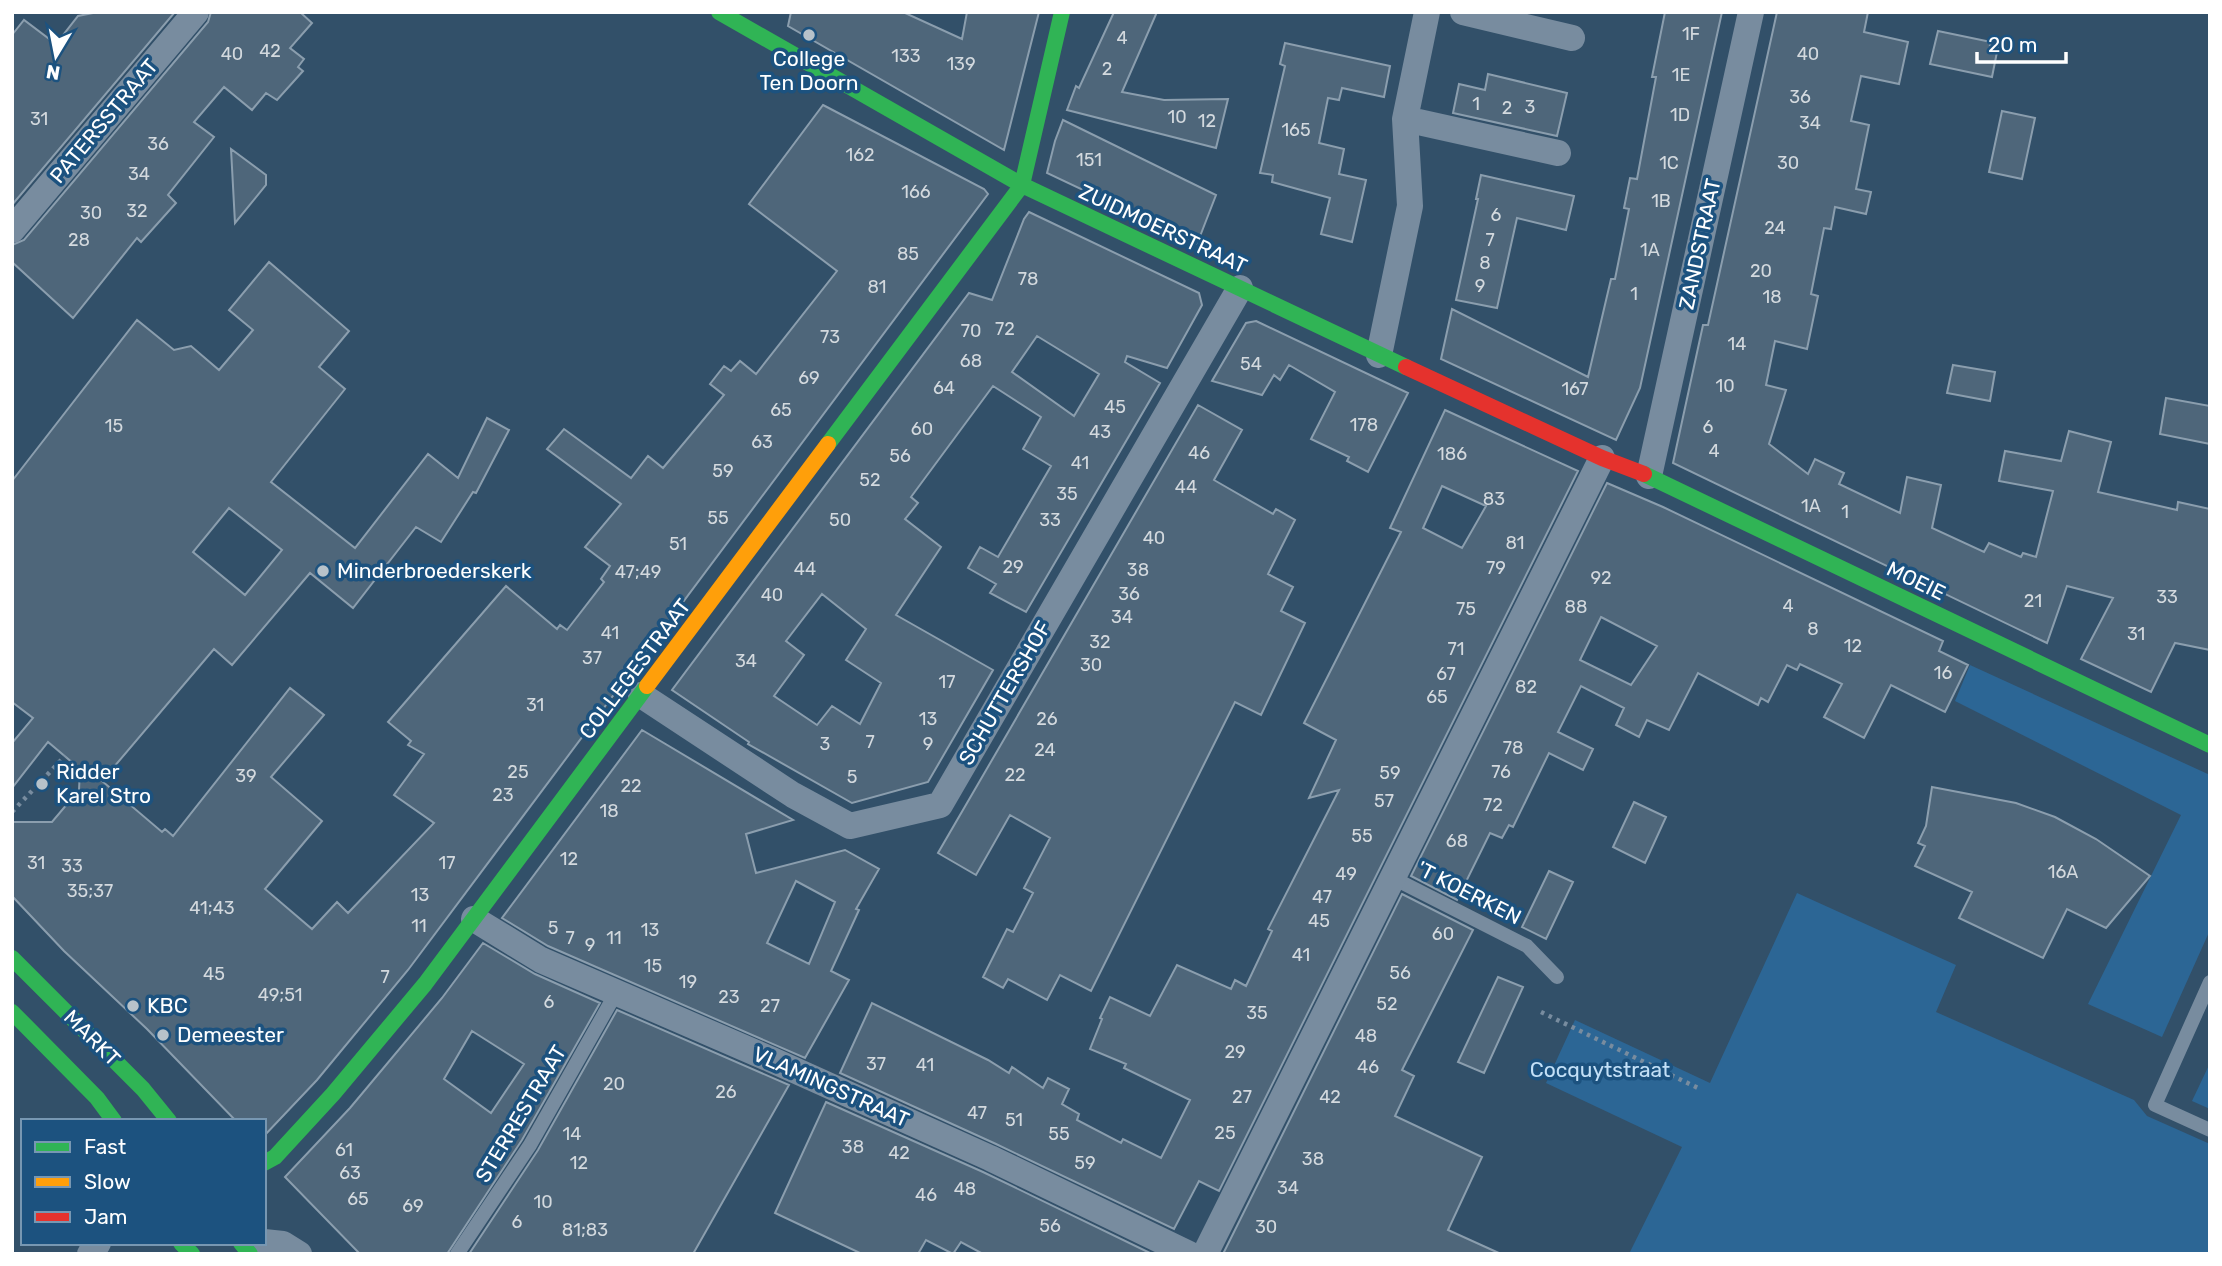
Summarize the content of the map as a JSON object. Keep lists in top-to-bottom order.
{
  "streets": {
    "street": [
      "PATERSSTRAAT",
      "ZUIDMOERSTRAAT",
      "ZANDSTRAAT",
      "MOEIE",
      "COLLEGESTRAAT",
      "SCHUTTERSHOF",
      "MARKT",
      "VLAMINGSTRAAT"
    ],
    "lane": ["'T KOERKEN", "STERRESTRAAT"]
  },
  "crossings": [
    ["ZUIDMOERSTRAAT", "MOEIE"],
    ["ZUIDMOERSTRAAT", "COLLEGESTRAAT"],
    ["ZUIDMOERSTRAAT", "SCHUTTERSHOF"],
    ["ZANDSTRAAT", "MOEIE"],
    ["COLLEGESTRAAT", "SCHUTTERSHOF"],
    ["COLLEGESTRAAT", "VLAMINGSTRAAT"],
    ["VLAMINGSTRAAT", "STERRESTRAAT"]
  ],
  "parks": ["Cocquytstraat"],
  "places": [
    "College Ten Doorn",
    "Minderbroederskerk",
    "Ridder Karel Stro",
    "KBC",
    "Demeester"
  ],
  "house_numbers": [
    "1F",
    "4",
    "42",
    "40",
    "40",
    "133",
    "139",
    "2",
    "1E",
    "36",
    "1",
    "3",
    "2",
    "1D",
    "10",
    "31",
    "12",
    "34",
    "165",
    "36",
    "162",
    "151",
    "1C",
    "30",
    "34",
    "166",
    "1B",
    "32",
    "30",
    "6",
    "24",
    "28",
    "7",
    "1A",
    "85",
    "8",
    "20",
    "78",
    "9",
    "81",
    "1",
    "18",
    "72",
    "70",
    "73",
    "14",
    "68",
    "54",
    "69",
    "10",
    "64",
    "167",
    "45",
    "65",
    "178",
    "15",
    "6",
    "60",
    "43",
    "63",
    "4",
    "46",
    "186",
    "56",
    "41",
    "59",
    "52",
    "44",
    "35",
    "83",
    "1A",
    "1",
    "55",
    "50",
    "33",
    "40",
    "81",
    "51",
    "29",
    "79",
    "44",
    "38",
    "47;49",
    "92",
    "36",
    "40",
    "33",
    "21",
    "4",
    "88",
    "75",
    "34",
    "8",
    "41",
    "31",
    "32",
    "12",
    "71",
    "37",
    "34",
    "30",
    "16",
    "67",
    "17",
    "82",
    "65",
    "31",
    "13",
    "26",
    "7",
    "3",
    "9",
    "78",
    "24",
    "25",
    "76",
    "59",
    "22",
    "39",
    "5",
    "22",
    "23",
    "57",
    "72",
    "18",
    "55",
    "68",
    "12",
    "31",
    "17",
    "33",
    "16A",
    "49",
    "35;37",
    "13",
    "47",
    "41;43",
    "45",
    "11",
    "5",
    "13",
    "60",
    "7",
    "11",
    "9",
    "41",
    "15",
    "56",
    "45",
    "7",
    "19",
    "49;51",
    "23",
    "6",
    "52",
    "27",
    "35",
    "48",
    "29",
    "37",
    "41",
    "46",
    "20",
    "26",
    "27",
    "42",
    "47",
    "51",
    "25",
    "14",
    "55",
    "38",
    "61",
    "42",
    "38",
    "12",
    "59",
    "63",
    "34",
    "48",
    "46",
    "65",
    "10",
    "69",
    "6",
    "56",
    "30",
    "81;83"
  ],
  "legend": ["Fast", "Slow", "Jam"],
  "scale_bar": "20 m",
  "north": "bottom"
}
